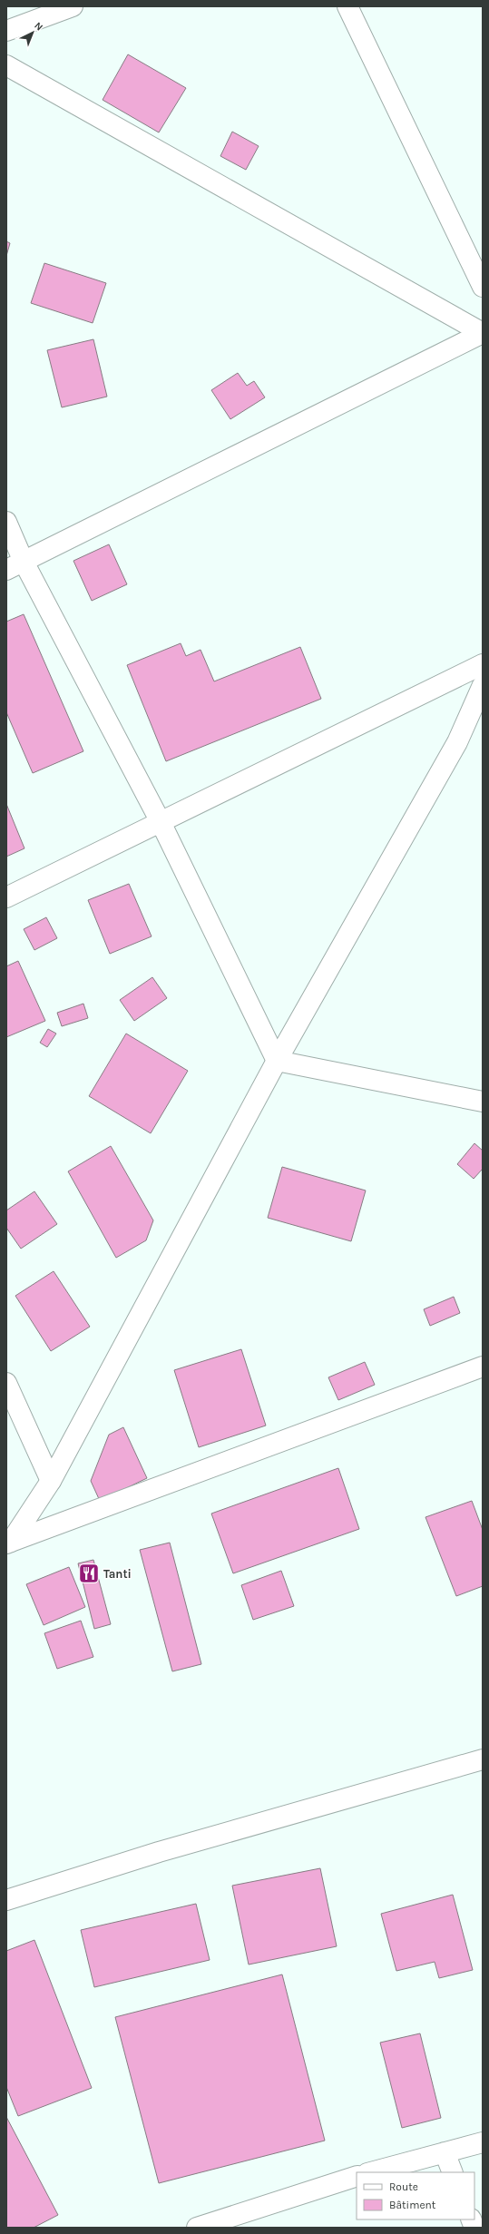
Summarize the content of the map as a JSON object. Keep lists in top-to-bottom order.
{
  "places": {
    "restaurant": ["Tanti"]
  },
  "legend": ["Route", "Bâtiment"],
  "north": "top right"
}
